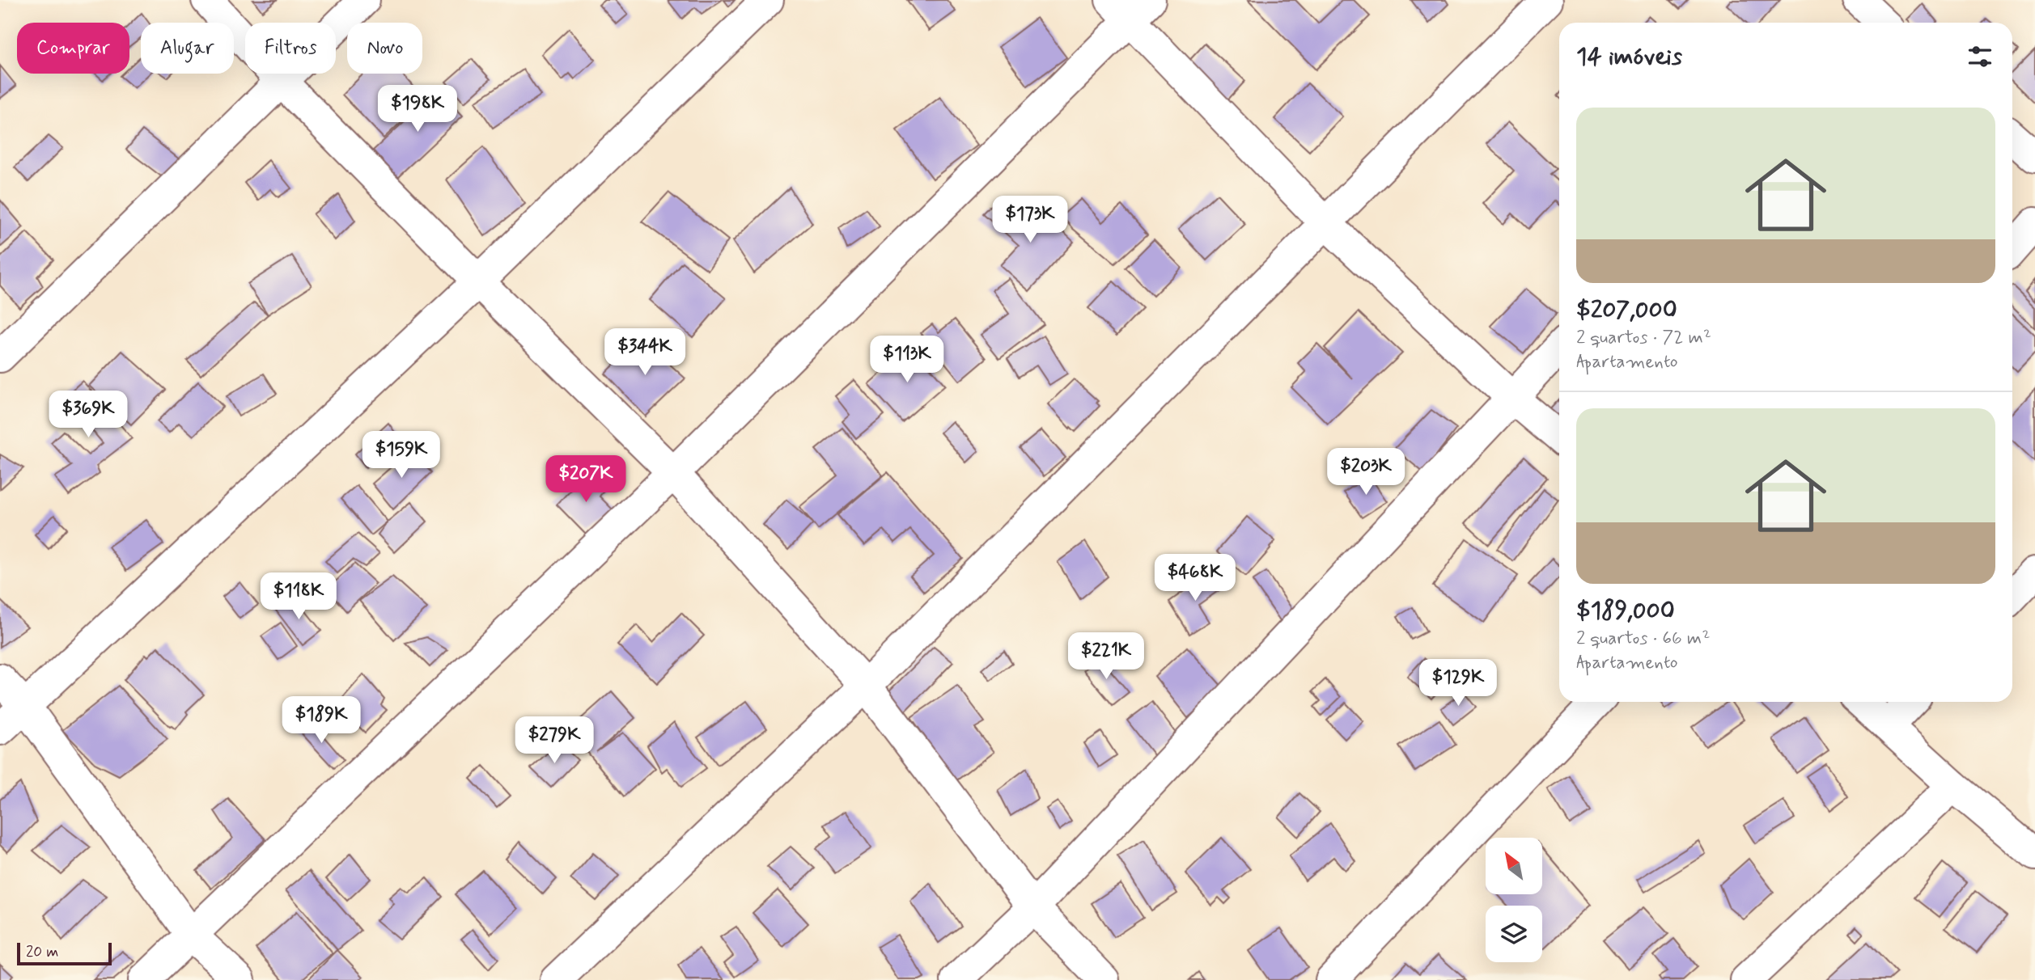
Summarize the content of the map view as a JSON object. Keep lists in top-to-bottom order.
{
  "scale_bar": "20 m",
  "north": "top left",
  "page": {
    "chip": [
      "Comprar",
      "Alugar",
      "Filtros",
      "Novo"
    ],
    "heading": "14 imóveis",
    "price": [
      "$198K",
      "$173K",
      "$344K",
      "$113K",
      "$369K",
      "$159K",
      "$203K",
      "$207K",
      "$468K",
      "$118K",
      "$221K",
      "$129K",
      "$189K",
      "$279K"
    ],
    "list": [
      {
        "name": "$207,000",
        "note": "2 quartos · 72 m² · Apartamento"
      },
      {
        "name": "$189,000",
        "note": "2 quartos · 66 m² · Apartamento"
      }
    ],
    "scale": "20 m"
  }
}
